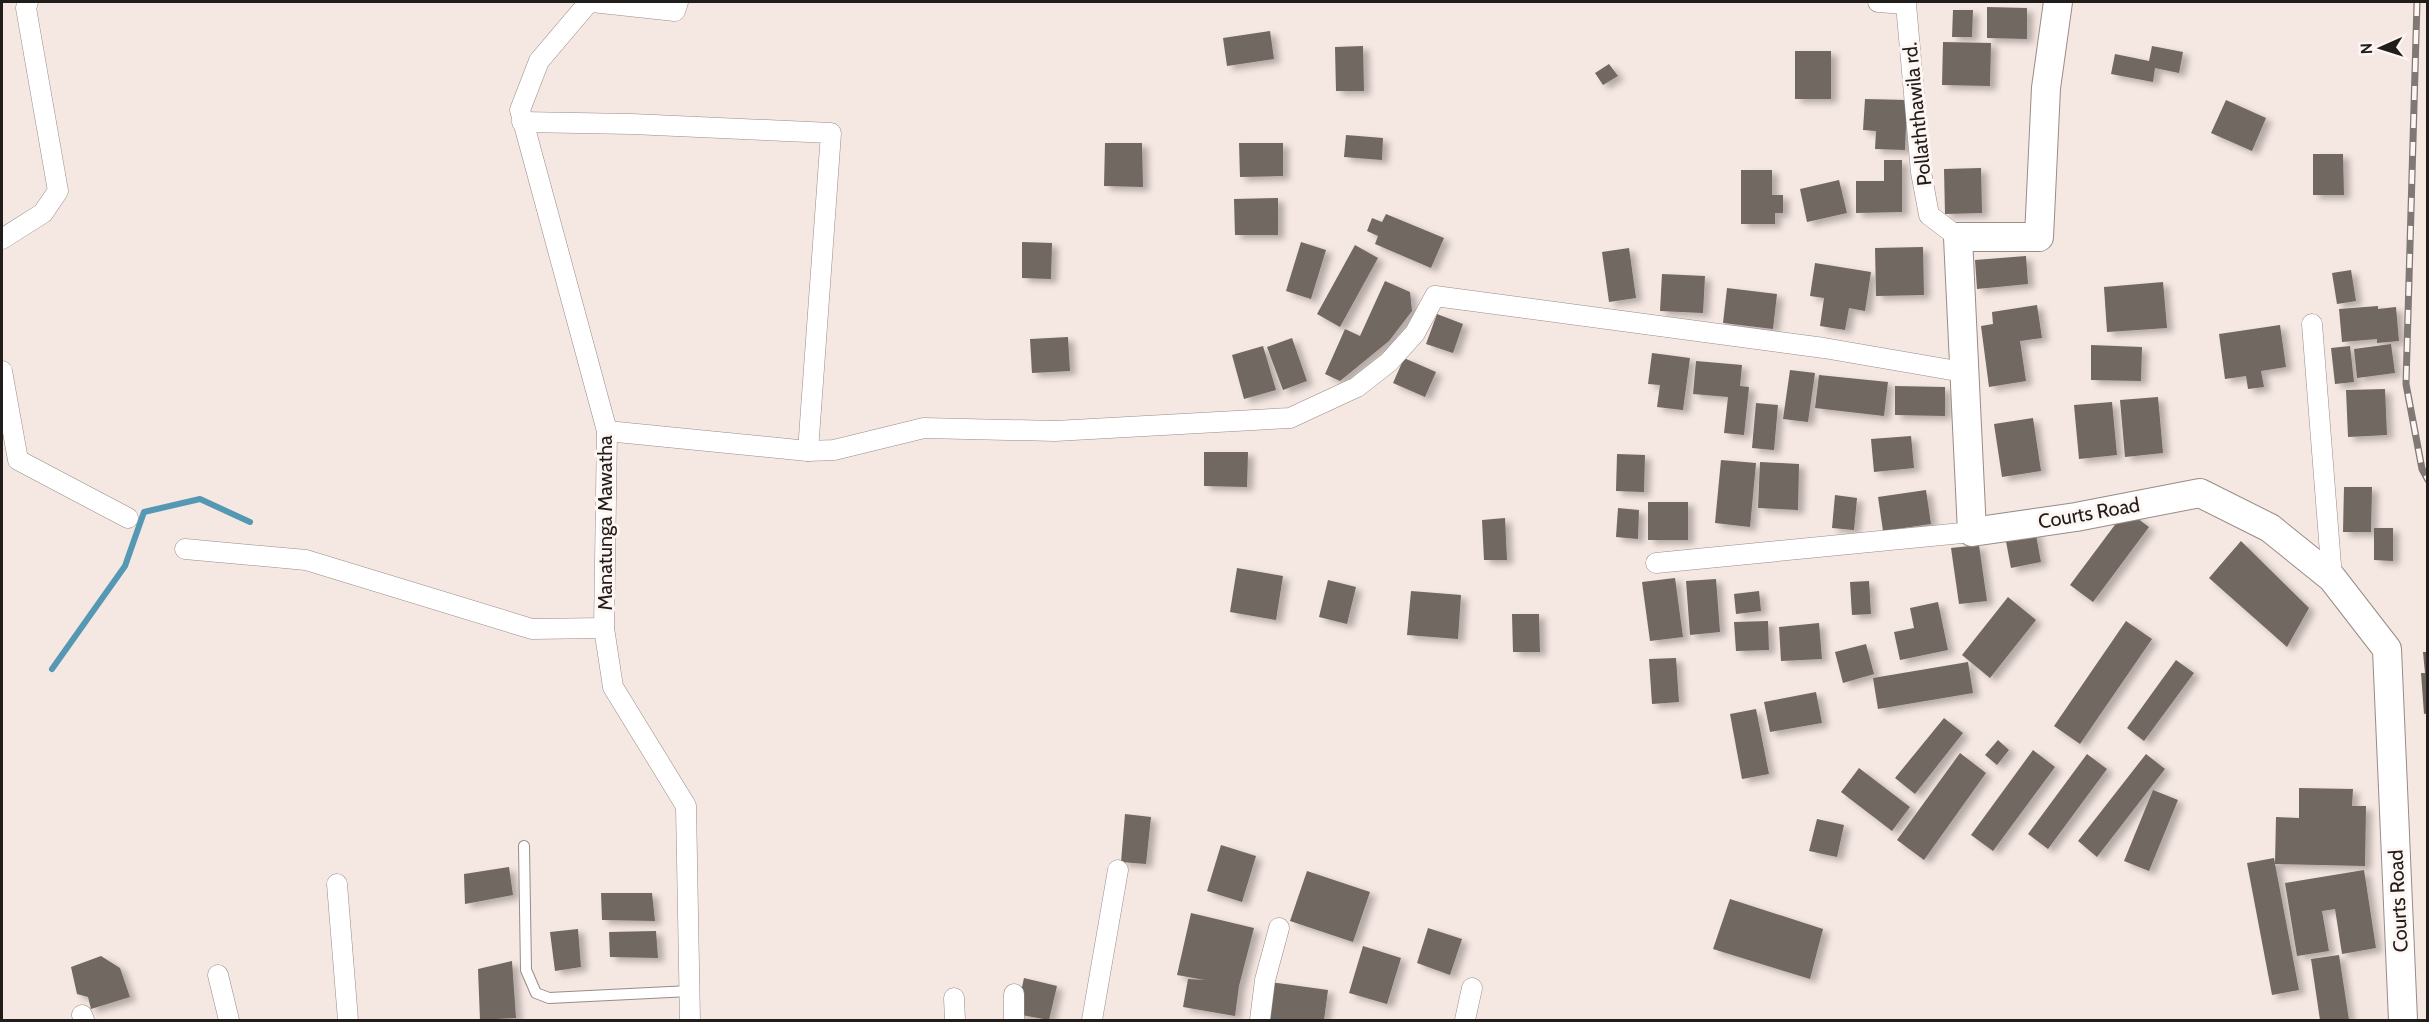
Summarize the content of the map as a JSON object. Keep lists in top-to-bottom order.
{
  "streets": {
    "street": ["Pollaththawila rd.", "Courts Road", "Manatunga Mawatha"]
  },
  "north": "left"
}
